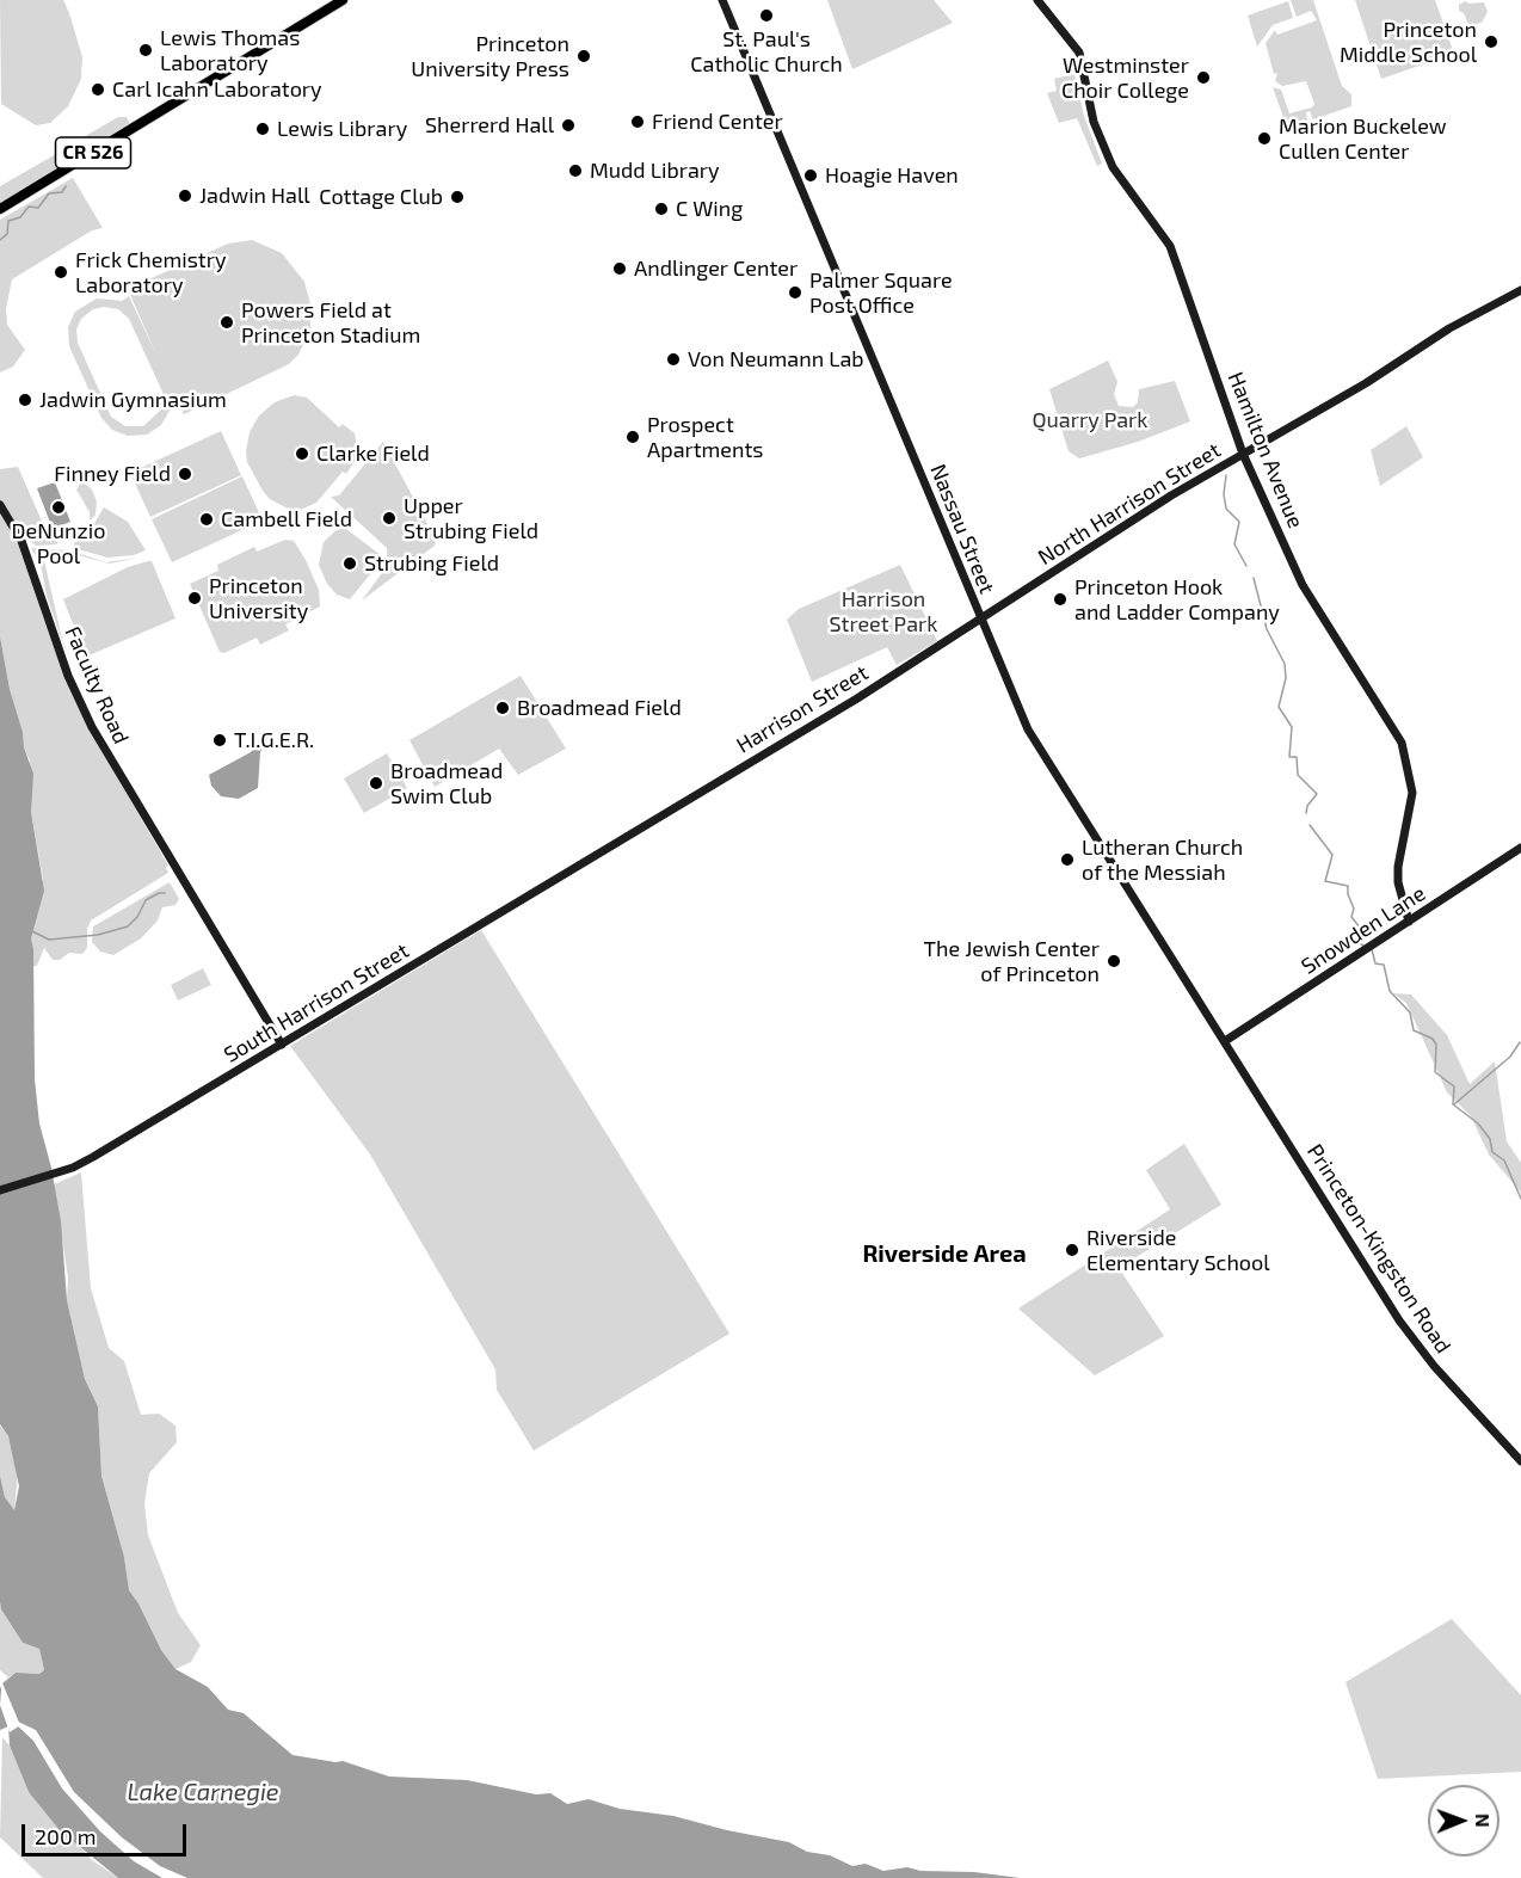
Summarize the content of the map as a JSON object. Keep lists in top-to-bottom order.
{
  "streets": {
    "main road": ["CR 526"],
    "street": [
      "Hamilton Avenue",
      "North Harrison Street",
      "Nassau Street",
      "Faculty Road",
      "Harrison Street",
      "Snowden Lane",
      "South Harrison Street",
      "Princeton-Kingston Road"
    ]
  },
  "crossings": [
    ["Hamilton Avenue", "North Harrison Street"],
    ["Hamilton Avenue", "Snowden Lane"],
    ["North Harrison Street", "Nassau Street"],
    ["North Harrison Street", "Harrison Street"],
    ["Nassau Street", "Harrison Street"],
    ["Nassau Street", "Snowden Lane"],
    ["Nassau Street", "Princeton-Kingston Road"],
    ["Faculty Road", "South Harrison Street"],
    ["Harrison Street", "South Harrison Street"],
    ["Snowden Lane", "Princeton-Kingston Road"]
  ],
  "districts": ["Riverside Area"],
  "water": ["Lake Carnegie"],
  "parks": ["Quarry Park", "Harrison Street Park"],
  "places": [
    "St. Paul's Catholic Church",
    "Princeton Middle School",
    "Lewis Thomas Laboratory",
    "Princeton University Press",
    "Westminster Choir College",
    "Carl Icahn Laboratory",
    "Friend Center",
    "Sherrerd Hall",
    "Lewis Library",
    "Marion Buckelew Cullen Center",
    "Mudd Library",
    "Hoagie Haven",
    "Jadwin Hall",
    "Cottage Club",
    "C Wing",
    "Andlinger Center",
    "Frick Chemistry Laboratory",
    "Palmer Square Post Office",
    "Powers Field at Princeton Stadium",
    "Von Neumann Lab",
    "Jadwin Gymnasium",
    "Prospect Apartments",
    "Clarke Field",
    "Finney Field",
    "DeNunzio Pool",
    "Upper Strubing Field",
    "Cambell Field",
    "Strubing Field",
    "Princeton University",
    "Princeton Hook and Ladder Company",
    "Broadmead Field",
    "T.I.G.E.R.",
    "Broadmead Swim Club",
    "Lutheran Church of the Messiah",
    "The Jewish Center of Princeton",
    "Riverside Elementary School"
  ],
  "scale_bar": "200 m",
  "north": "right"
}
